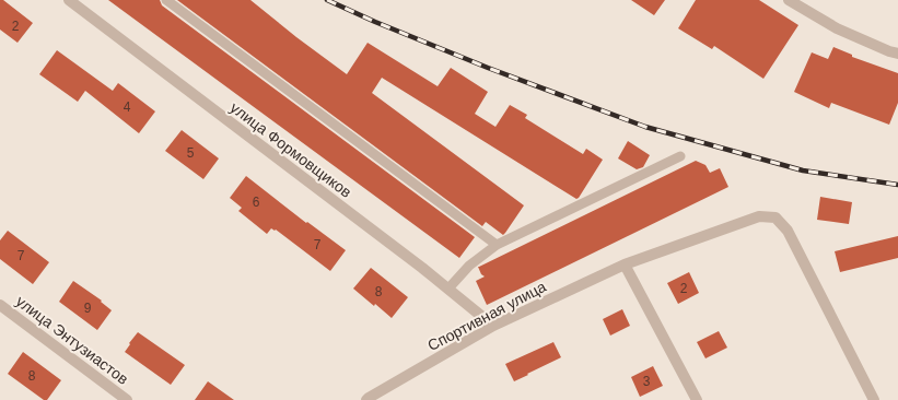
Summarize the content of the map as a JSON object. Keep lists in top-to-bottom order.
{
  "streets": {
    "street": ["улица Формовщиков", "Спортивная улица", "улица Энтузиастов"]
  },
  "crossings": [
    ["улица Формовщиков", "Спортивная улица"]
  ],
  "house_numbers": [
    "2",
    "4",
    "5",
    "6",
    "7",
    "7",
    "2",
    "8",
    "9",
    "8",
    "3"
  ]
}
